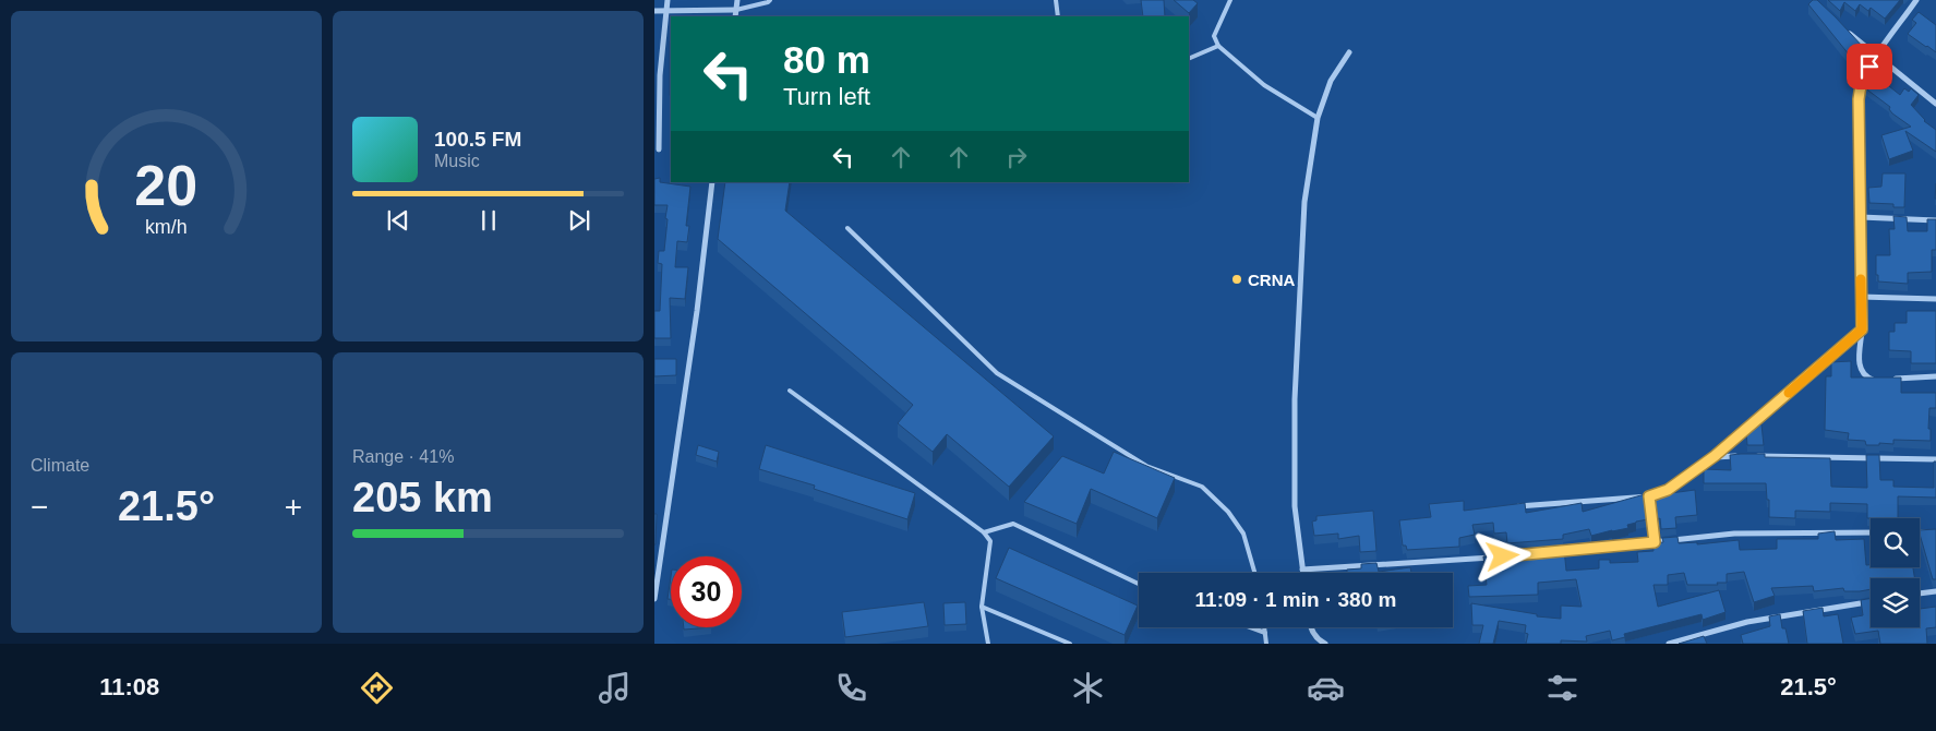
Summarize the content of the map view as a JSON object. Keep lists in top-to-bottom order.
{
  "places": ["CRNA"],
  "page": {
    "turn": ["80 m", "Turn left"],
    "song": ["100.5 FM", "Music"],
    "tile": [
      "Climate",
      ["Range · 41%", "205 km"]
    ],
    "heat": ["−", "21.5°", "+"],
    "limit": "30",
    "trip": "11:09 · 1 min · 380 m",
    "tabs": ["11:08", "21.5°"],
    "gauge": ["20", "km/h"]
  }
}
